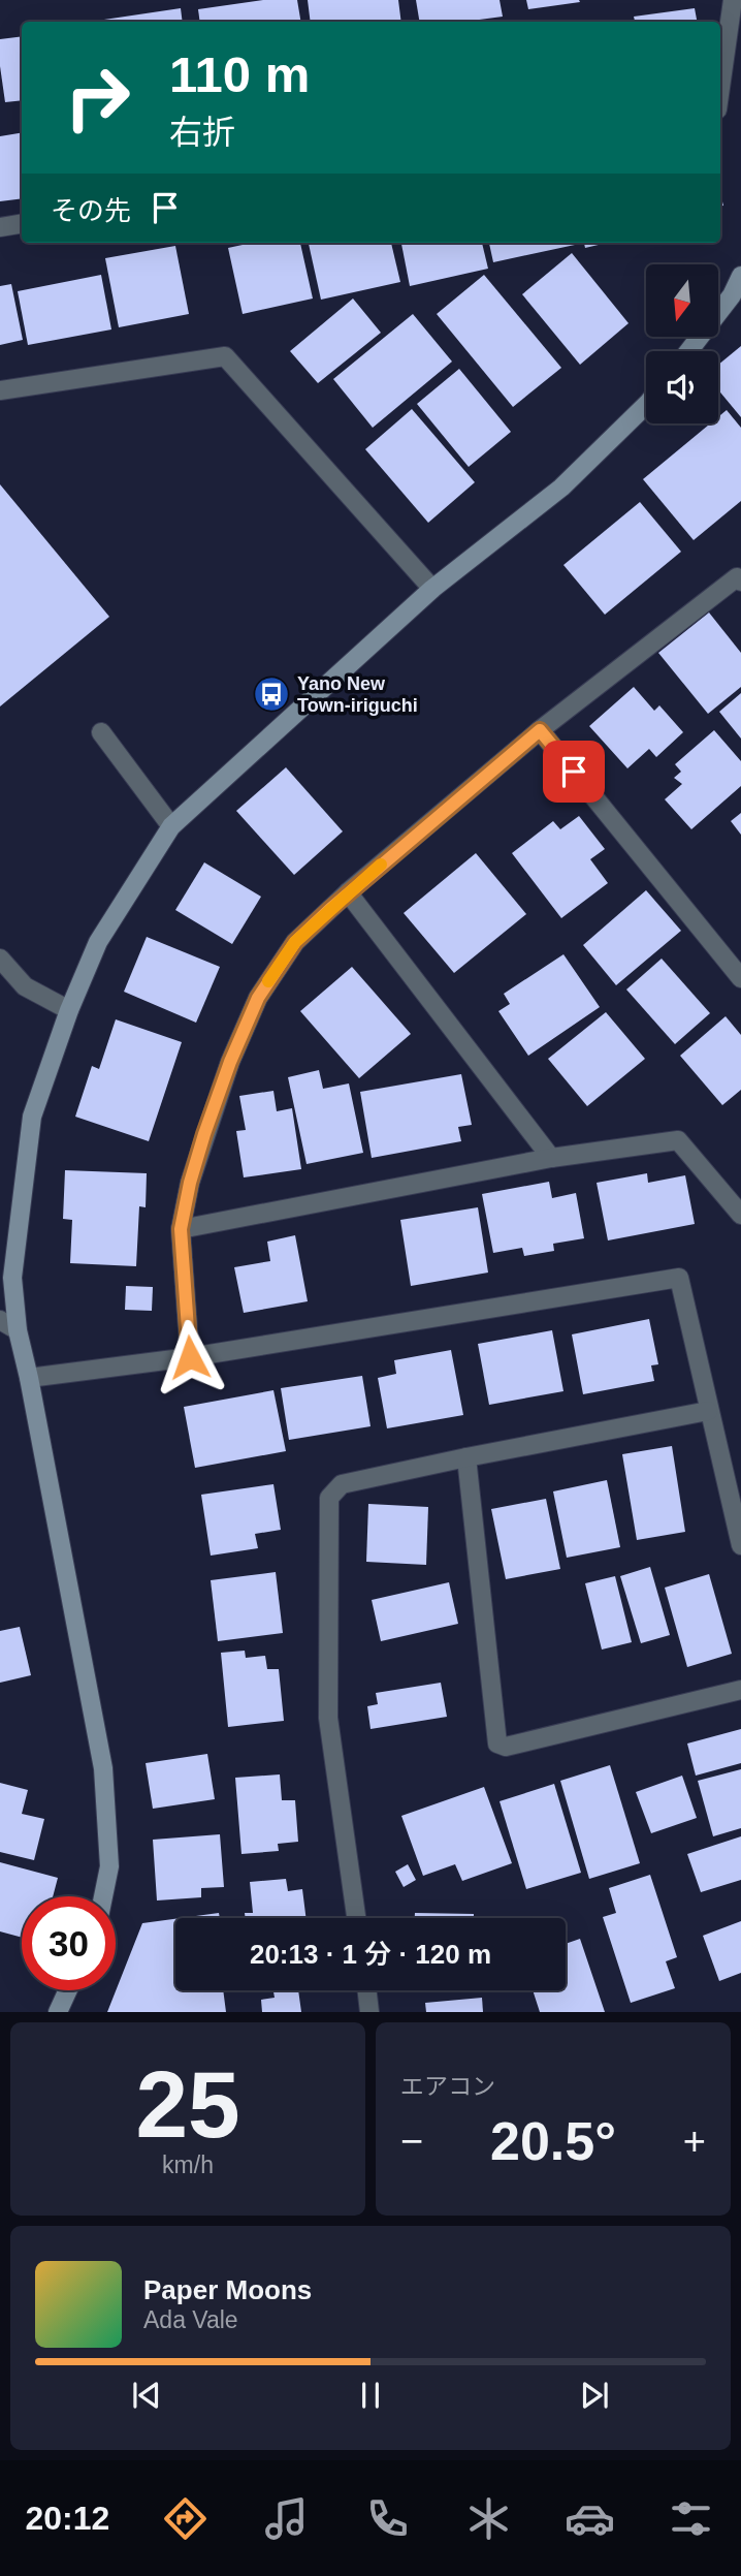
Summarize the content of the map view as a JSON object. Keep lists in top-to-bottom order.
{
  "places": {
    "bus stop": ["Yano New Town-iriguchi"]
  },
  "north": "bottom",
  "page": {
    "turn": ["110 m", "右折"],
    "then": "その先",
    "limit": "30",
    "trip": "20:13 · 1 分 · 120 m",
    "tile": [
      ["25", "km/h"],
      "エアコン"
    ],
    "heat": ["−", "20.5°", "+"],
    "song": ["Paper Moons", "Ada Vale"],
    "tabs": "20:12"
  }
}
